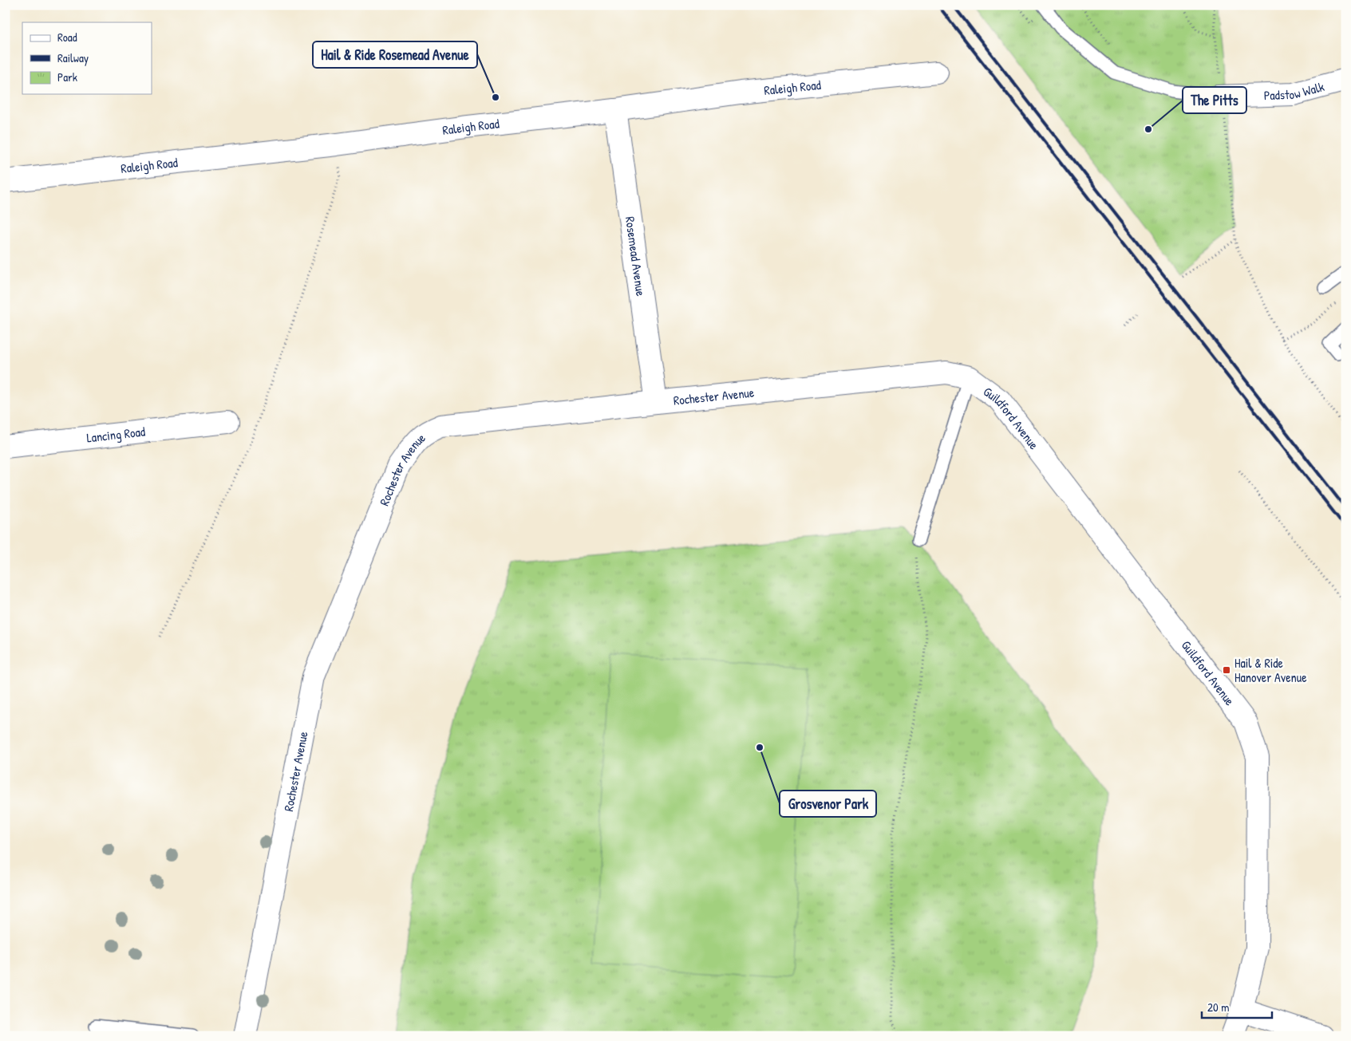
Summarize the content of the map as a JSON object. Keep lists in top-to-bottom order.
{
  "streets": {
    "street": [
      "Raleigh Road",
      "Padstow Walk",
      "Rosemead Avenue",
      "Rochester Avenue",
      "Guildford Avenue",
      "Lancing Road"
    ]
  },
  "crossings": [
    ["Raleigh Road", "Rosemead Avenue"],
    ["Rosemead Avenue", "Rochester Avenue"],
    ["Rochester Avenue", "Guildford Avenue"]
  ],
  "places": {
    "other": ["Hail & Ride Rosemead Avenue", "The Pitts", "Grosvenor Park"],
    "transit": ["Hail & Ride Hanover Avenue"]
  },
  "legend": ["Road", "Railway", "Park"],
  "scale_bar": "20 m"
}
